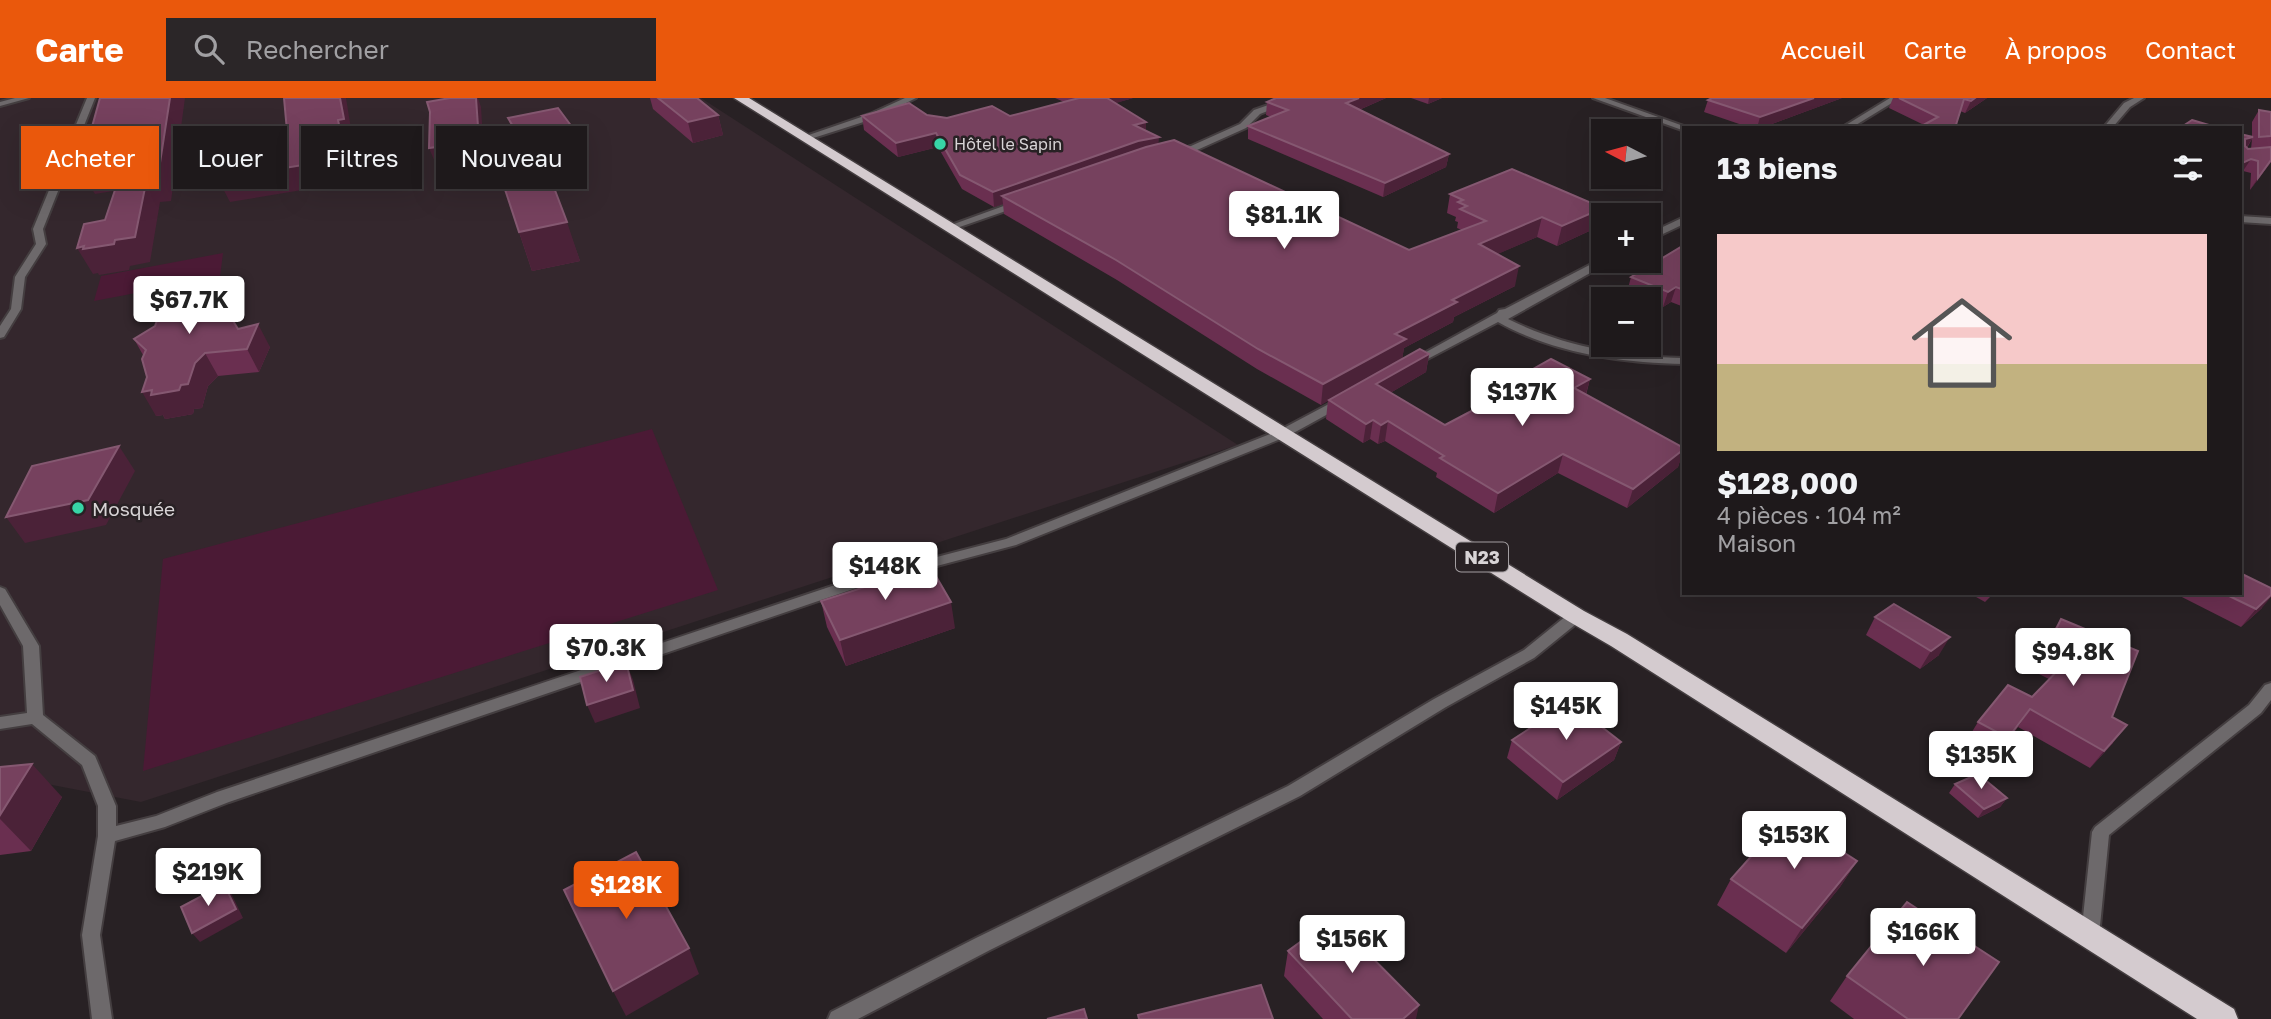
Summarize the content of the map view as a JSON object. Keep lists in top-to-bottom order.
{
  "streets": {
    "highway": ["N23"]
  },
  "places": ["Hôtel le Sapin", "Mosquée"],
  "north": "left",
  "page": {
    "header": "Carte",
    "search": "Rechercher",
    "nav": [
      "Accueil",
      "Carte",
      "À propos",
      "Contact"
    ],
    "map_buttons": ["+", "−"],
    "chip": [
      "Acheter",
      "Louer",
      "Filtres",
      "Nouveau"
    ],
    "heading": "13 biens",
    "price": [
      "$81.1K",
      "$67.7K",
      "$137K",
      "$148K",
      "$70.3K",
      "$94.8K",
      "$145K",
      "$135K",
      "$153K",
      "$219K",
      "$128K",
      "$166K",
      "$156K"
    ],
    "list": [
      {
        "name": "$128,000",
        "note": "4 pièces · 104 m² · Maison"
      }
    ]
  }
}
